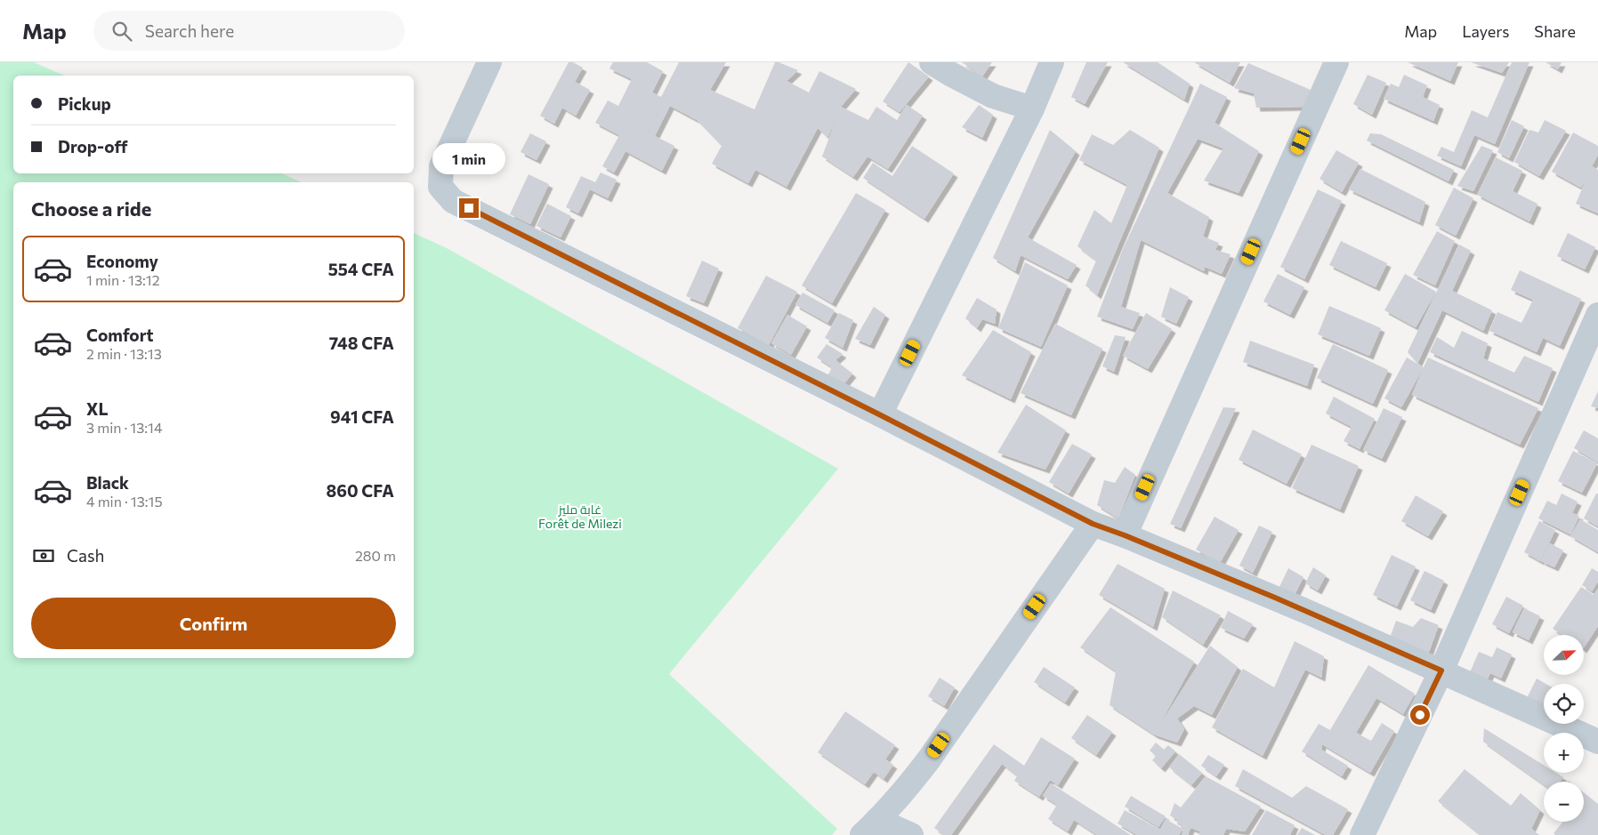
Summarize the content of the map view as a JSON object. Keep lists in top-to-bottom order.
{
  "parks": ["غابة مليز Forêt de Milezi"],
  "north": "top right",
  "page": {
    "header": "Map",
    "search": "Search here",
    "nav": ["Map", "Layers", "Share"],
    "banner": ["Pickup", "Drop-off"],
    "bubble": "1 min",
    "heading": "Choose a ride",
    "list": [
      {
        "name": "Economy",
        "note": "1 min · 13:12",
        "value": "554 CFA"
      },
      {
        "name": "Comfort",
        "note": "2 min · 13:13",
        "value": "748 CFA"
      },
      {
        "name": "XL",
        "note": "3 min · 13:14",
        "value": "941 CFA"
      },
      {
        "name": "Black",
        "note": "4 min · 13:15",
        "value": "860 CFA"
      }
    ],
    "pay": ["Cash", "280 m"],
    "buttons": "Confirm",
    "map_buttons": ["+", "−"]
  }
}
